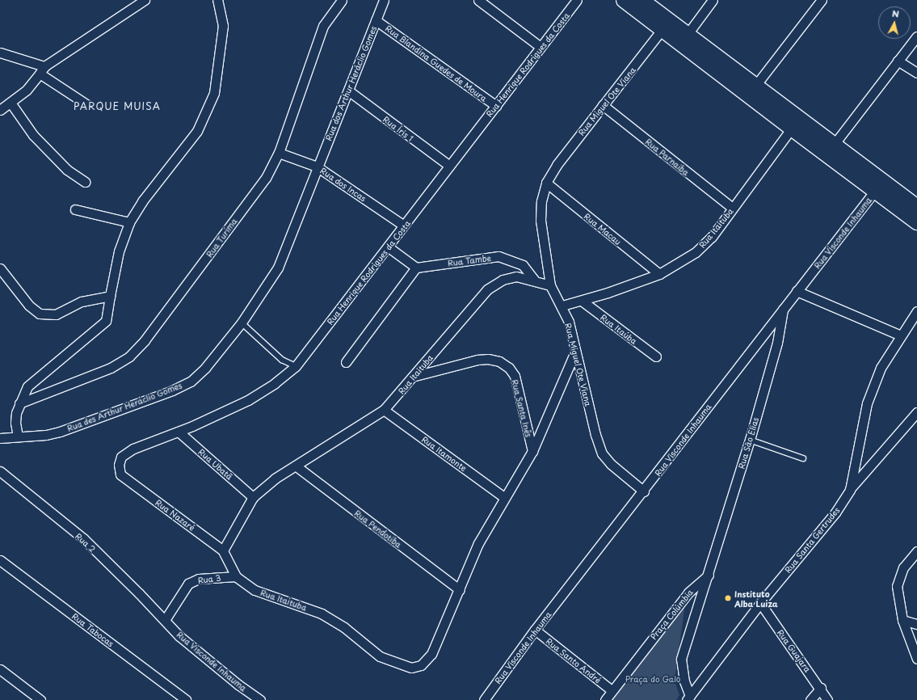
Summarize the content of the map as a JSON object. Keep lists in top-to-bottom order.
{
  "streets": {
    "street": [
      "Rua Blandina Guedes de Moura",
      "Rua Henrique Rodrigues da Costa",
      "Rua dos Arthur Heráclio Gomes",
      "Rua Miguel Ote Viana",
      "Rua Íris 1",
      "Rua Parnaiba",
      "Rua dos Incas",
      "Rua Itaituba",
      "Rua Macau",
      "Rua Visconde Inhauma",
      "Rua Turima",
      "Rua Tambe",
      "Rua Itaúba",
      "Rua des Arthur Heráclio Gomes",
      "Rua Santa Inês",
      "Rua Sāo Elias",
      "Rua Itamonte",
      "Rua Ubatã",
      "Rua Nazaré",
      "Rua Pendotiba",
      "Rua Santa Gertrudes",
      "Rua 2",
      "Rua 3",
      "Praça Colúmbia",
      "Rua Tabocas",
      "Rua Guajara",
      "Rua Santo André"
    ]
  },
  "crossings": [
    ["Rua Blandina Guedes de Moura", "Rua Henrique Rodrigues da Costa"],
    ["Rua Blandina Guedes de Moura", "Rua dos Arthur Heráclio Gomes"],
    ["Rua Henrique Rodrigues da Costa", "Rua Íris 1"],
    ["Rua Henrique Rodrigues da Costa", "Rua dos Incas"],
    ["Rua Henrique Rodrigues da Costa", "Rua Ubatã"],
    ["Rua Henrique Rodrigues da Costa", "Rua Nazaré"],
    ["Rua dos Arthur Heráclio Gomes", "Rua Íris 1"],
    ["Rua dos Arthur Heráclio Gomes", "Rua dos Incas"],
    ["Rua dos Arthur Heráclio Gomes", "Rua des Arthur Heráclio Gomes"],
    ["Rua Miguel Ote Viana", "Rua Parnaiba"],
    ["Rua Miguel Ote Viana", "Rua Itaituba"],
    ["Rua Miguel Ote Viana", "Rua Macau"],
    ["Rua Miguel Ote Viana", "Rua Visconde Inhauma"],
    ["Rua Parnaiba", "Rua Itaituba"],
    ["Rua dos Incas", "Rua Turima"],
    ["Rua dos Incas", "Rua des Arthur Heráclio Gomes"],
    ["Rua Itaituba", "Rua Macau"],
    ["Rua Itaituba", "Rua Tambe"],
    ["Rua Itaituba", "Rua Itaúba"],
    ["Rua Itaituba", "Rua Santa Inês"],
    ["Rua Itaituba", "Rua Itamonte"],
    ["Rua Itaituba", "Rua Ubatã"],
    ["Rua Itaituba", "Rua Nazaré"],
    ["Rua Itaituba", "Rua Pendotiba"],
    ["Rua Itaituba", "Rua 3"],
    ["Rua Visconde Inhauma", "Rua Sāo Elias"],
    ["Rua Visconde Inhauma", "Rua 2"],
    ["Rua Visconde Inhauma", "Rua 3"],
    ["Rua Visconde Inhauma", "Rua Santo André"],
    ["Rua Sāo Elias", "Praça Colúmbia"],
    ["Rua Santa Gertrudes", "Praça Colúmbia"],
    ["Rua Santa Gertrudes", "Rua Guajara"],
    ["Rua 2", "Rua 3"],
    ["Praça Colúmbia", "Rua Santo André"]
  ],
  "districts": ["PARQUE MUISA"],
  "parks": ["Praça do Galo"],
  "places": ["Instituto Alba Luiza"],
  "north": "top"
}
